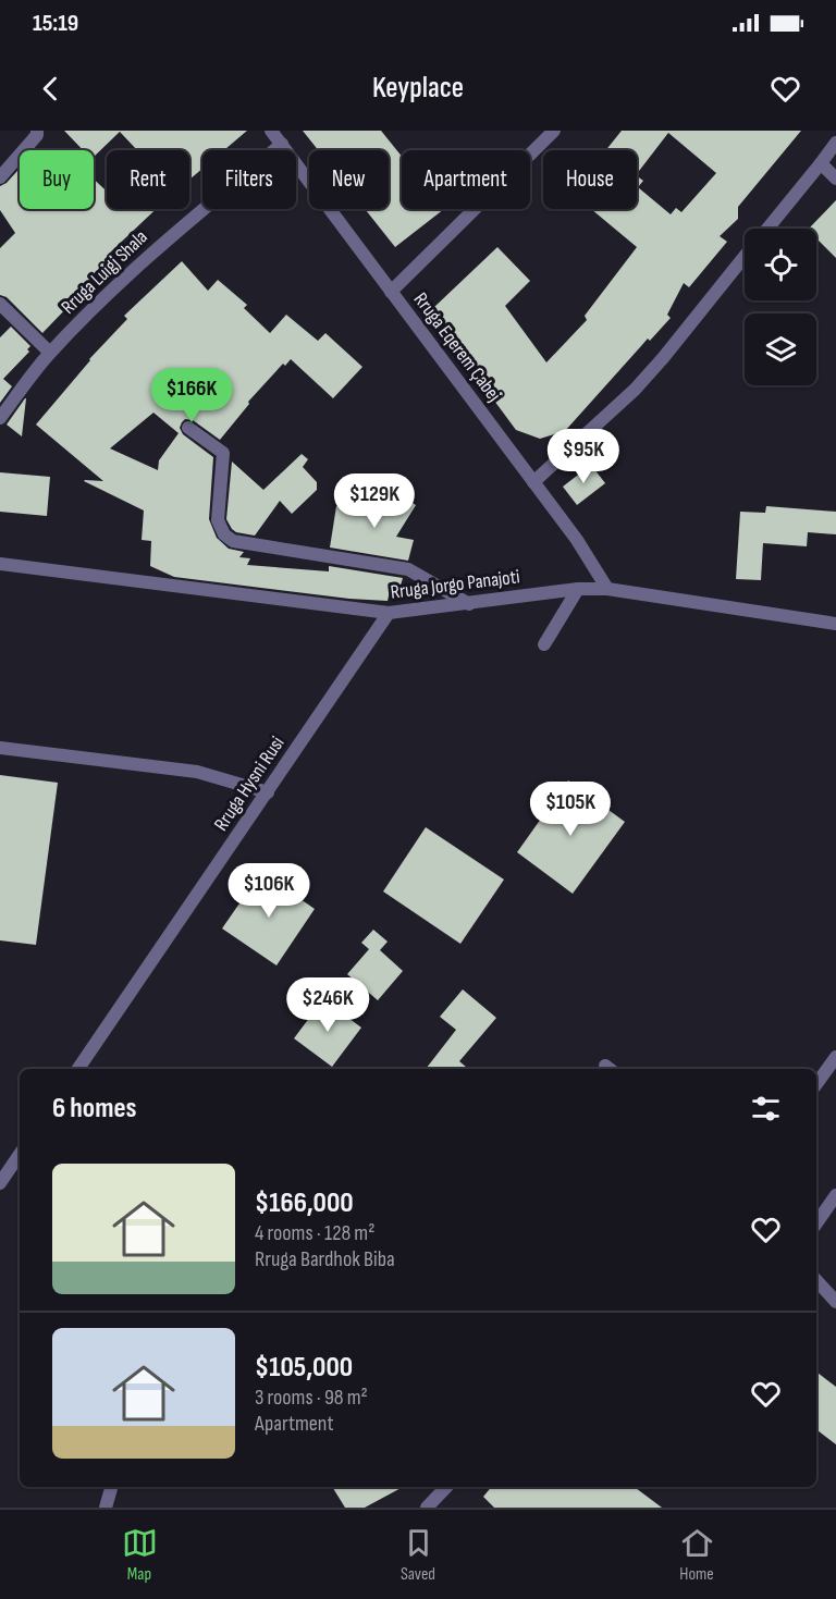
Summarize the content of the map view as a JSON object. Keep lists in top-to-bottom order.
{
  "streets": {
    "street": [
      "Rruga Luigj Shala",
      "Rruga Eqerem Çabej",
      "Rruga Jorgo Panajoti",
      "Rruga Hysni Rusi"
    ]
  },
  "crossings": [
    ["Rruga Luigj Shala", "Rruga Eqerem Çabej"],
    ["Rruga Eqerem Çabej", "Rruga Jorgo Panajoti"],
    ["Rruga Jorgo Panajoti", "Rruga Hysni Rusi"]
  ],
  "page": {
    "status": "15:19",
    "header": "Keyplace",
    "chip": [
      "Buy",
      "Rent",
      "Filters",
      "New",
      "Apartment",
      "House"
    ],
    "price": [
      "$166K",
      "$95K",
      "$129K",
      "$105K",
      "$106K",
      "$246K"
    ],
    "heading": "6 homes",
    "list": [
      {
        "name": "$166,000",
        "note": "4 rooms · 128 m² · Rruga Bardhok Biba"
      },
      {
        "name": "$105,000",
        "note": "3 rooms · 98 m² · Apartment"
      }
    ],
    "tabs": ["Map", "Saved", "Home"]
  }
}
